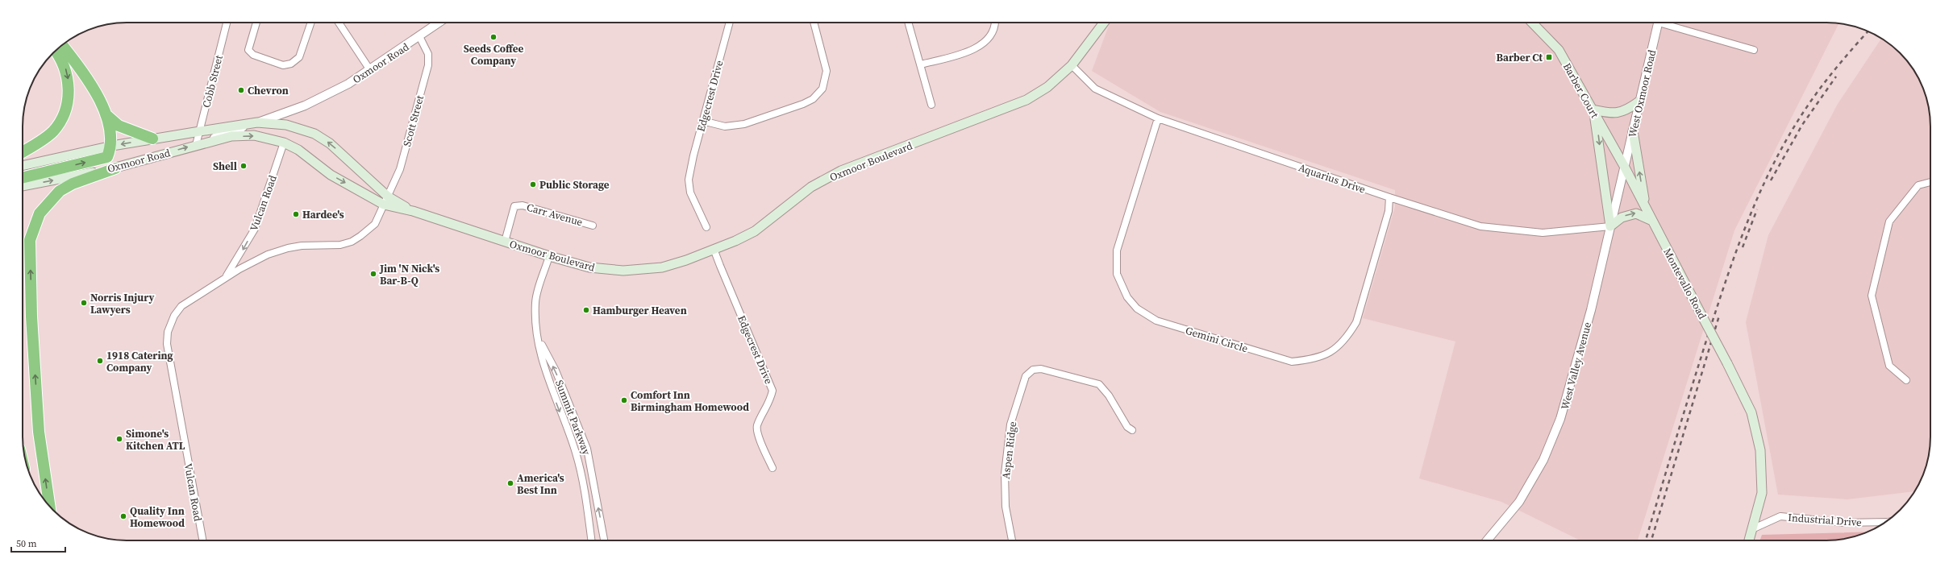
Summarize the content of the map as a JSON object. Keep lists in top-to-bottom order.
{
  "streets": {
    "main road": [
      "Oxmoor Road",
      "Barber Court",
      "Oxmoor Boulevard",
      "Montevallo Road"
    ],
    "street": [
      "Cobb Street",
      "West Oxmoor Road",
      "Edgecrest Drive",
      "Scott Street",
      "Aquarius Drive",
      "Vulcan Road",
      "Carr Avenue",
      "Gemini Circle",
      "West Valley Avenue",
      "Summit Parkway",
      "Aspen Ridge",
      "Industrial Drive"
    ]
  },
  "crossings": [
    ["Oxmoor Road", "Cobb Street"],
    ["Oxmoor Road", "Scott Street"],
    ["Oxmoor Road", "Oxmoor Boulevard"],
    ["Cobb Street", "Oxmoor Boulevard"],
    ["Barber Court", "West Oxmoor Road"],
    ["Barber Court", "Montevallo Road"],
    ["Barber Court", "West Valley Avenue"],
    ["West Oxmoor Road", "Montevallo Road"],
    ["West Oxmoor Road", "West Valley Avenue"],
    ["Edgecrest Drive", "Oxmoor Boulevard"],
    ["Scott Street", "Oxmoor Boulevard"],
    ["Scott Street", "Vulcan Road"],
    ["Oxmoor Boulevard", "Aquarius Drive"],
    ["Oxmoor Boulevard", "Vulcan Road"],
    ["Oxmoor Boulevard", "Carr Avenue"],
    ["Oxmoor Boulevard", "Summit Parkway"],
    ["Aquarius Drive", "Gemini Circle"],
    ["Aquarius Drive", "West Valley Avenue"],
    ["Montevallo Road", "West Valley Avenue"],
    ["Montevallo Road", "Industrial Drive"]
  ],
  "places": {
    "other": [
      "Seeds Coffee Company",
      "Chevron",
      "Shell",
      "Public Storage",
      "Hardee's",
      "Jim 'N Nick's Bar-B-Q",
      "Norris Injury Lawyers",
      "Hamburger Heaven",
      "1918 Catering Company",
      "Comfort Inn Birmingham Homewood",
      "Simone's Kitchen ATL",
      "America's Best Inn",
      "Quality Inn Homewood"
    ],
    "transit": ["Barber Ct"]
  },
  "scale_bar": "50 m"
}
